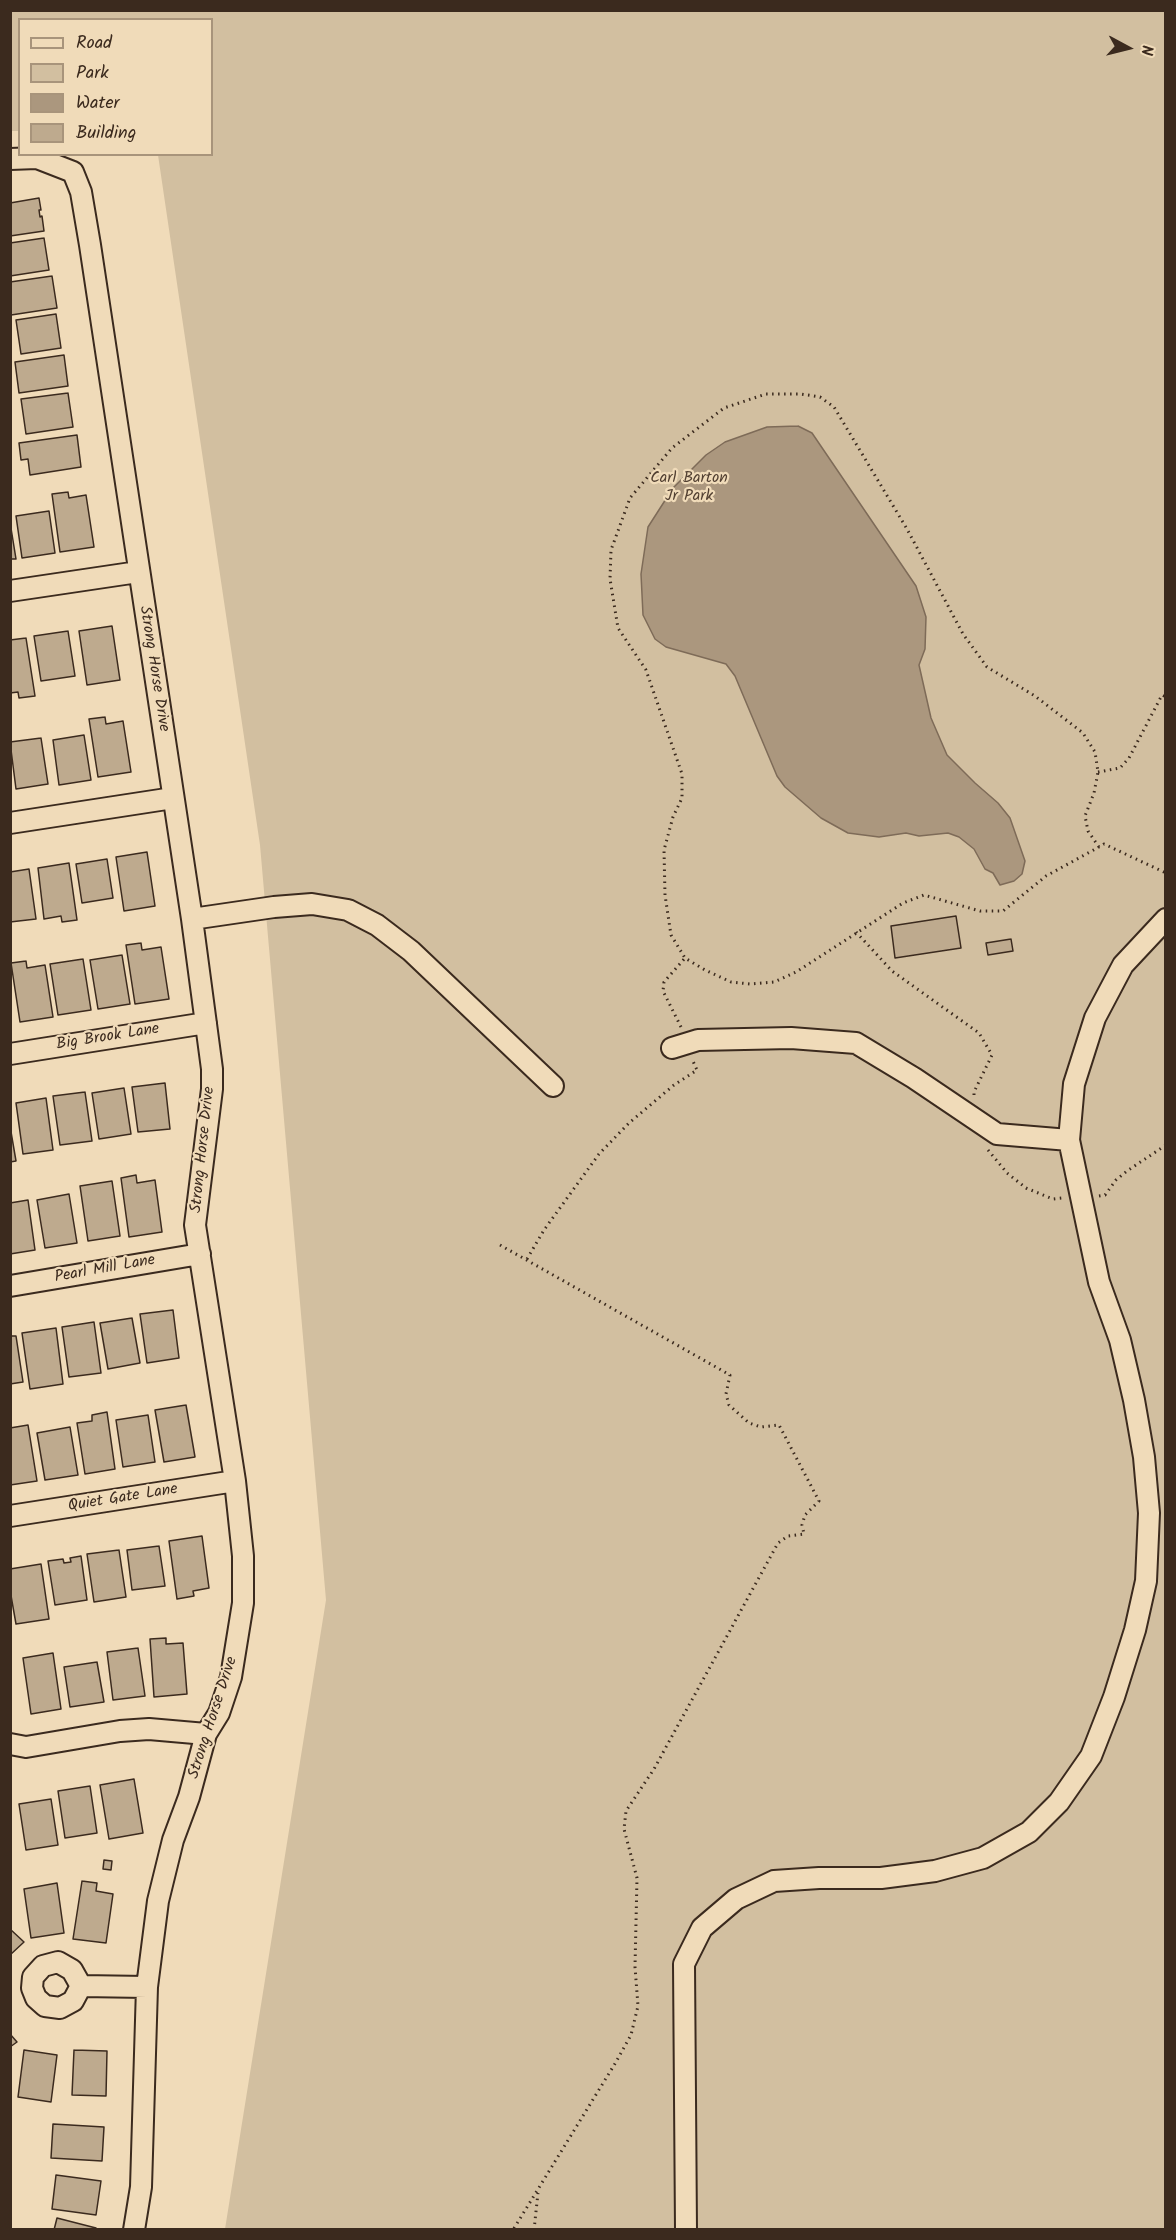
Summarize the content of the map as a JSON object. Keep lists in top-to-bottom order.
{
  "streets": {
    "street": [
      "Strong Horse Drive",
      "Big Brook Lane",
      "Pearl Mill Lane",
      "Quiet Gate Lane"
    ]
  },
  "crossings": [
    ["Strong Horse Drive", "Big Brook Lane"],
    ["Strong Horse Drive", "Pearl Mill Lane"],
    ["Strong Horse Drive", "Quiet Gate Lane"]
  ],
  "parks": ["Carl Barton Jr Park"],
  "legend": [
    "Road",
    "Park",
    "Water",
    "Building"
  ],
  "north": "right"
}
